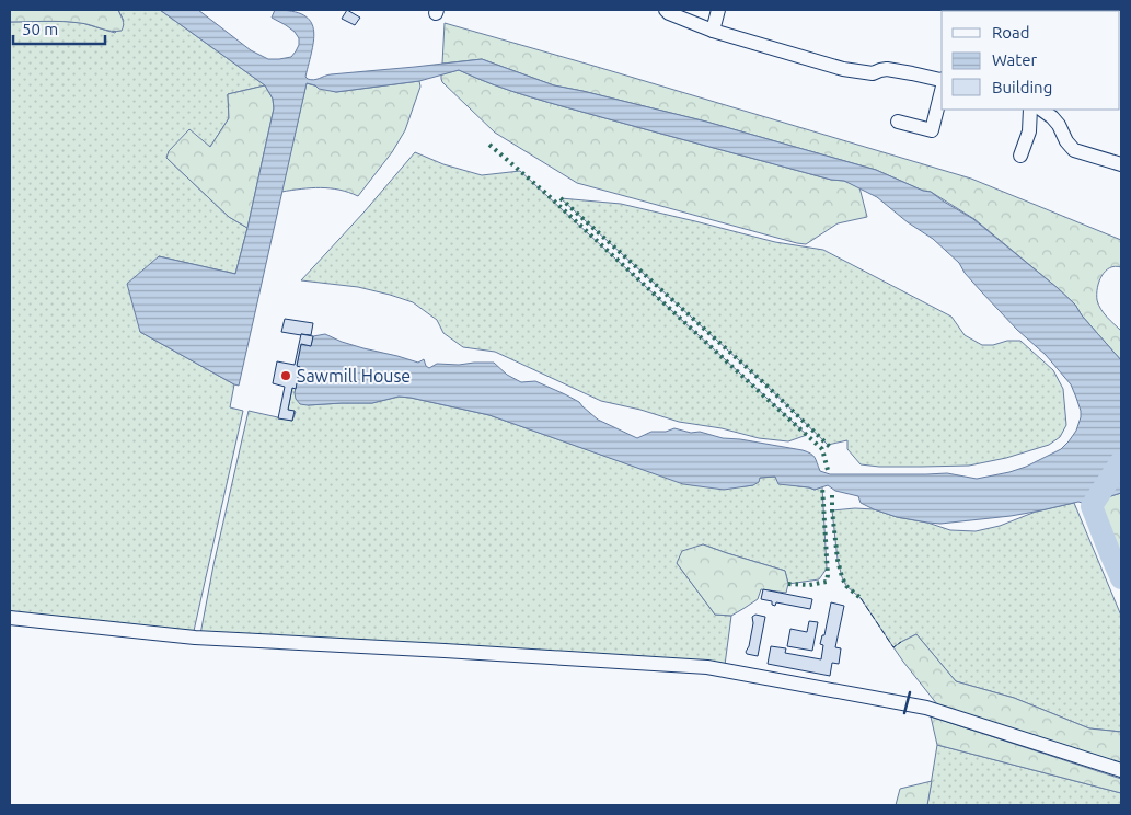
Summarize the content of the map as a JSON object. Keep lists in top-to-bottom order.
{
  "places": ["Sawmill House"],
  "legend": ["Road", "Water", "Building"],
  "scale_bar": "50 m"
}
